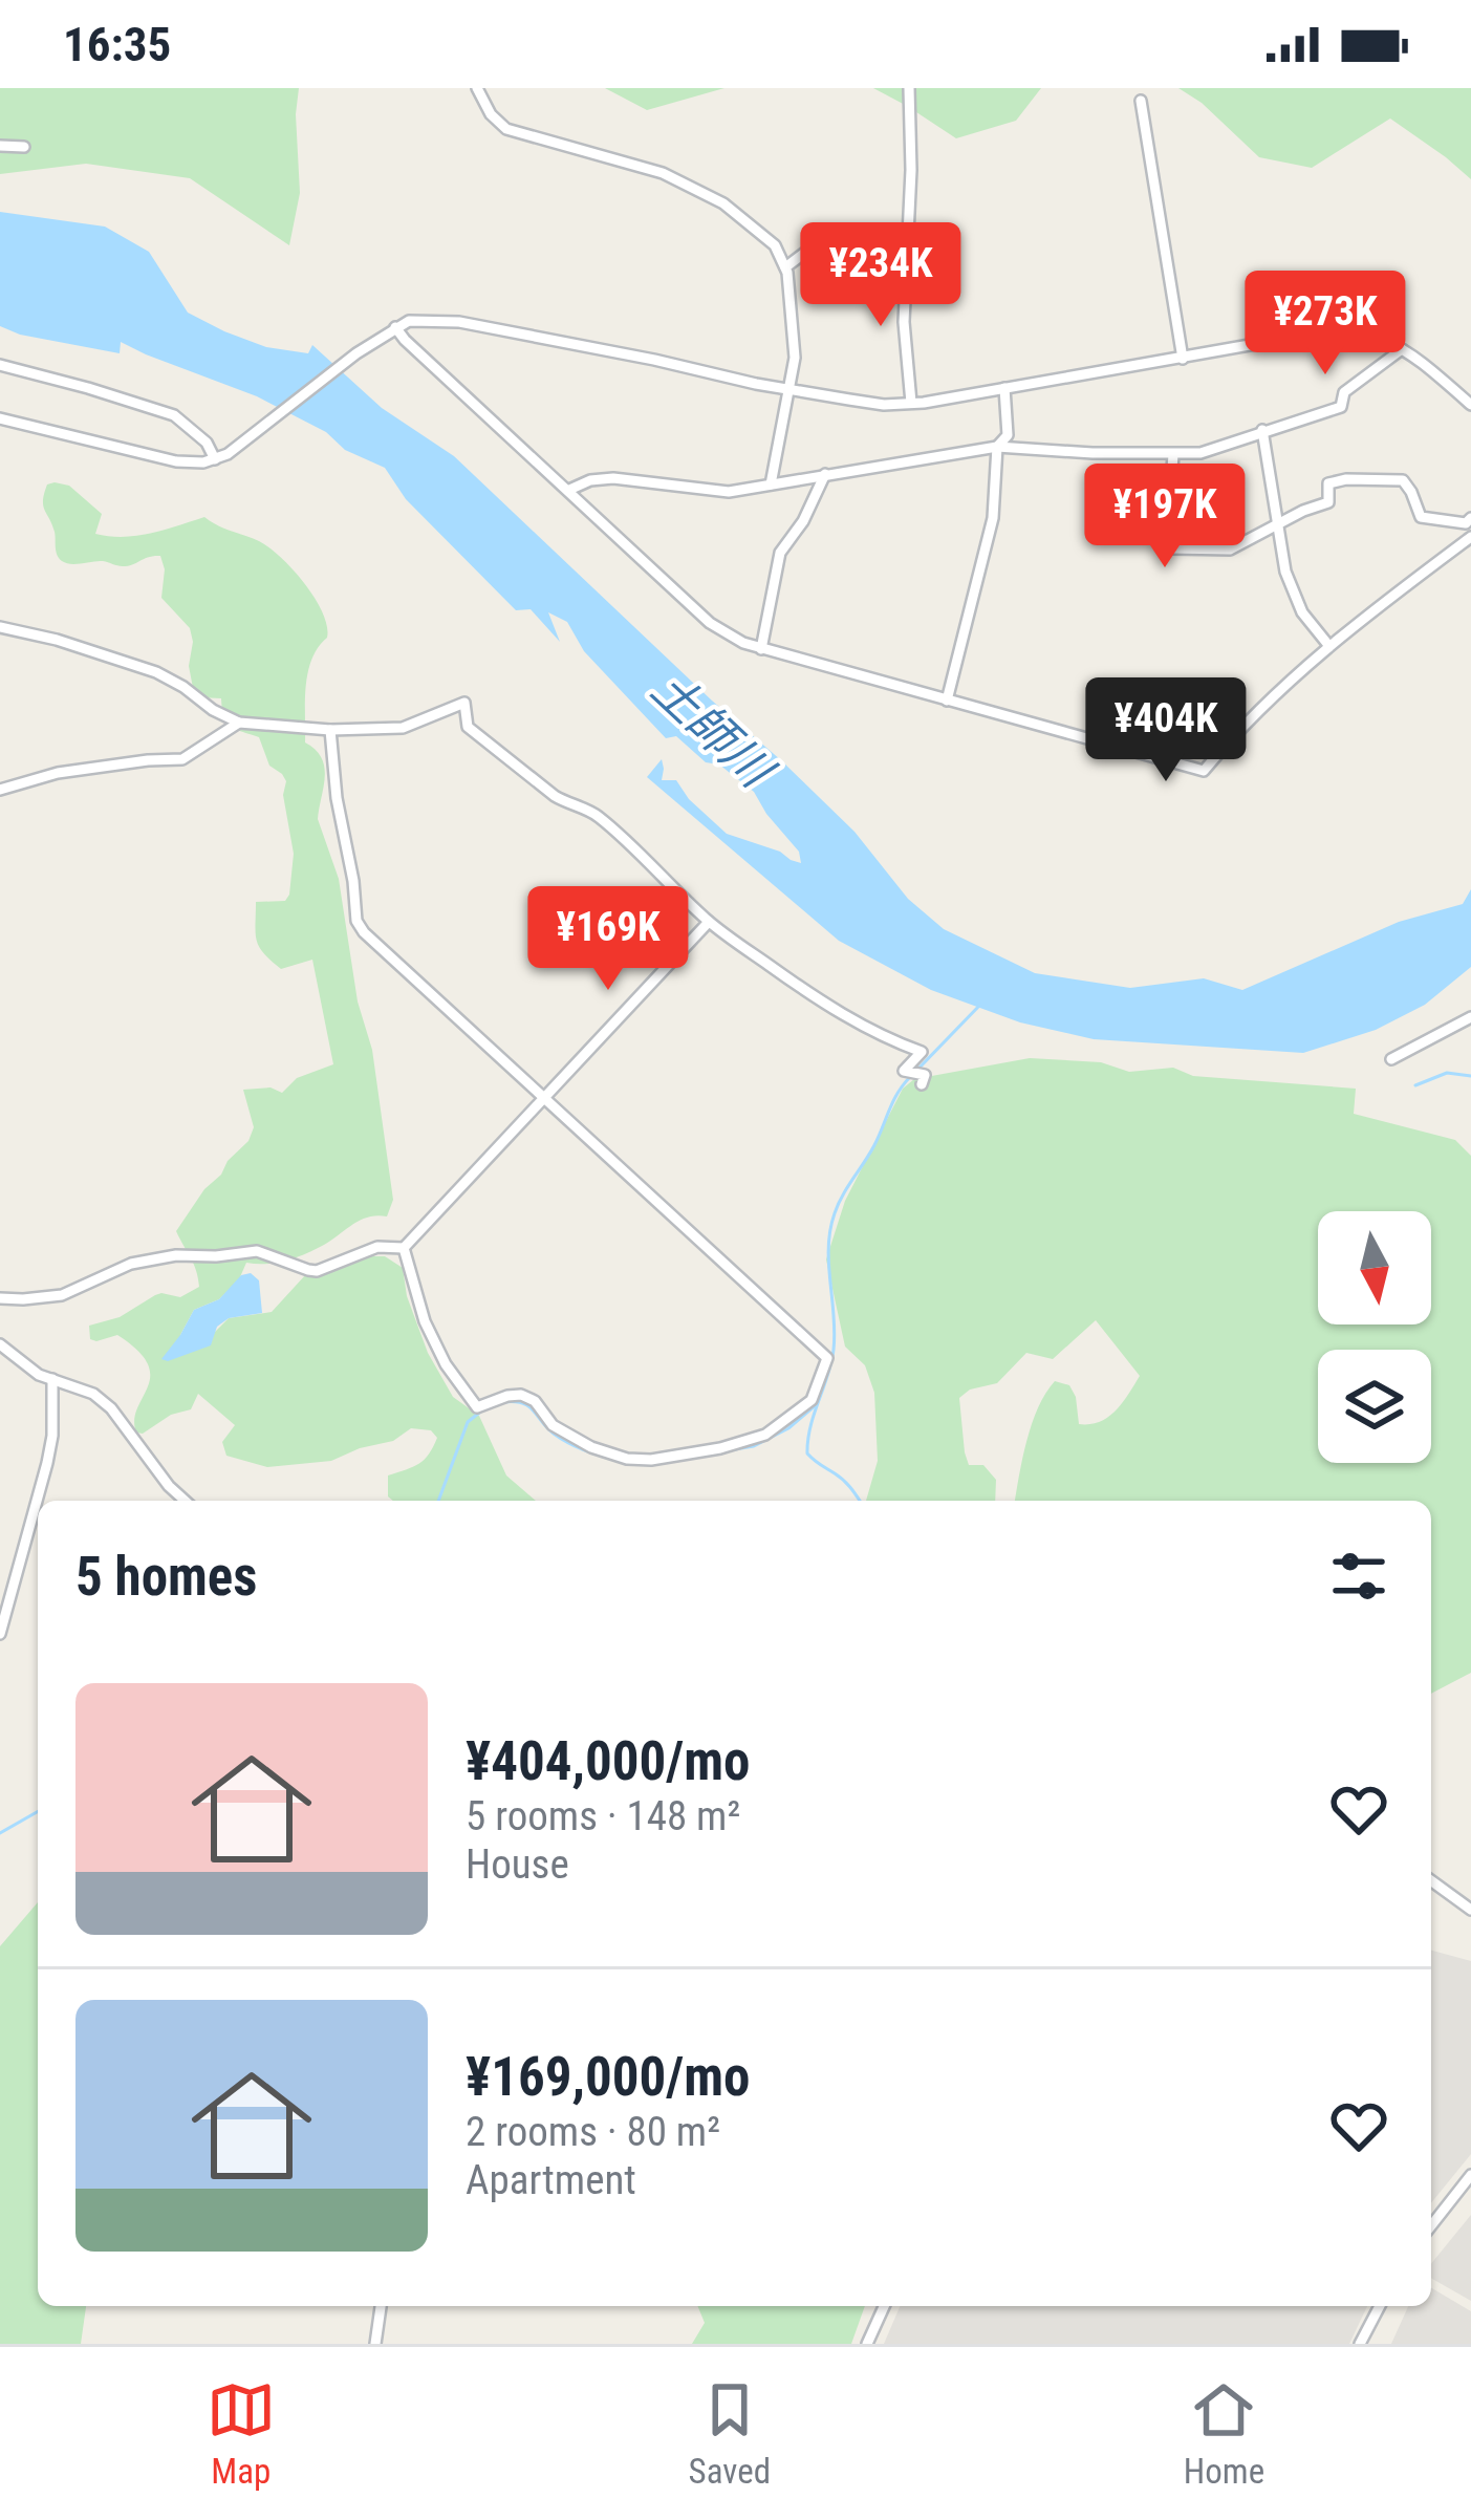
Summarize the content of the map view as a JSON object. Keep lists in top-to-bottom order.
{
  "water": ["土師川"],
  "north": "bottom",
  "page": {
    "status": "16:35",
    "price": [
      "¥234K",
      "¥273K",
      "¥197K",
      "¥404K",
      "¥169K"
    ],
    "heading": "5 homes",
    "list": [
      {
        "name": "¥404,000/mo",
        "note": "5 rooms · 148 m² · House"
      },
      {
        "name": "¥169,000/mo",
        "note": "2 rooms · 80 m² · Apartment"
      }
    ],
    "tabs": ["Map", "Saved", "Home"]
  }
}
